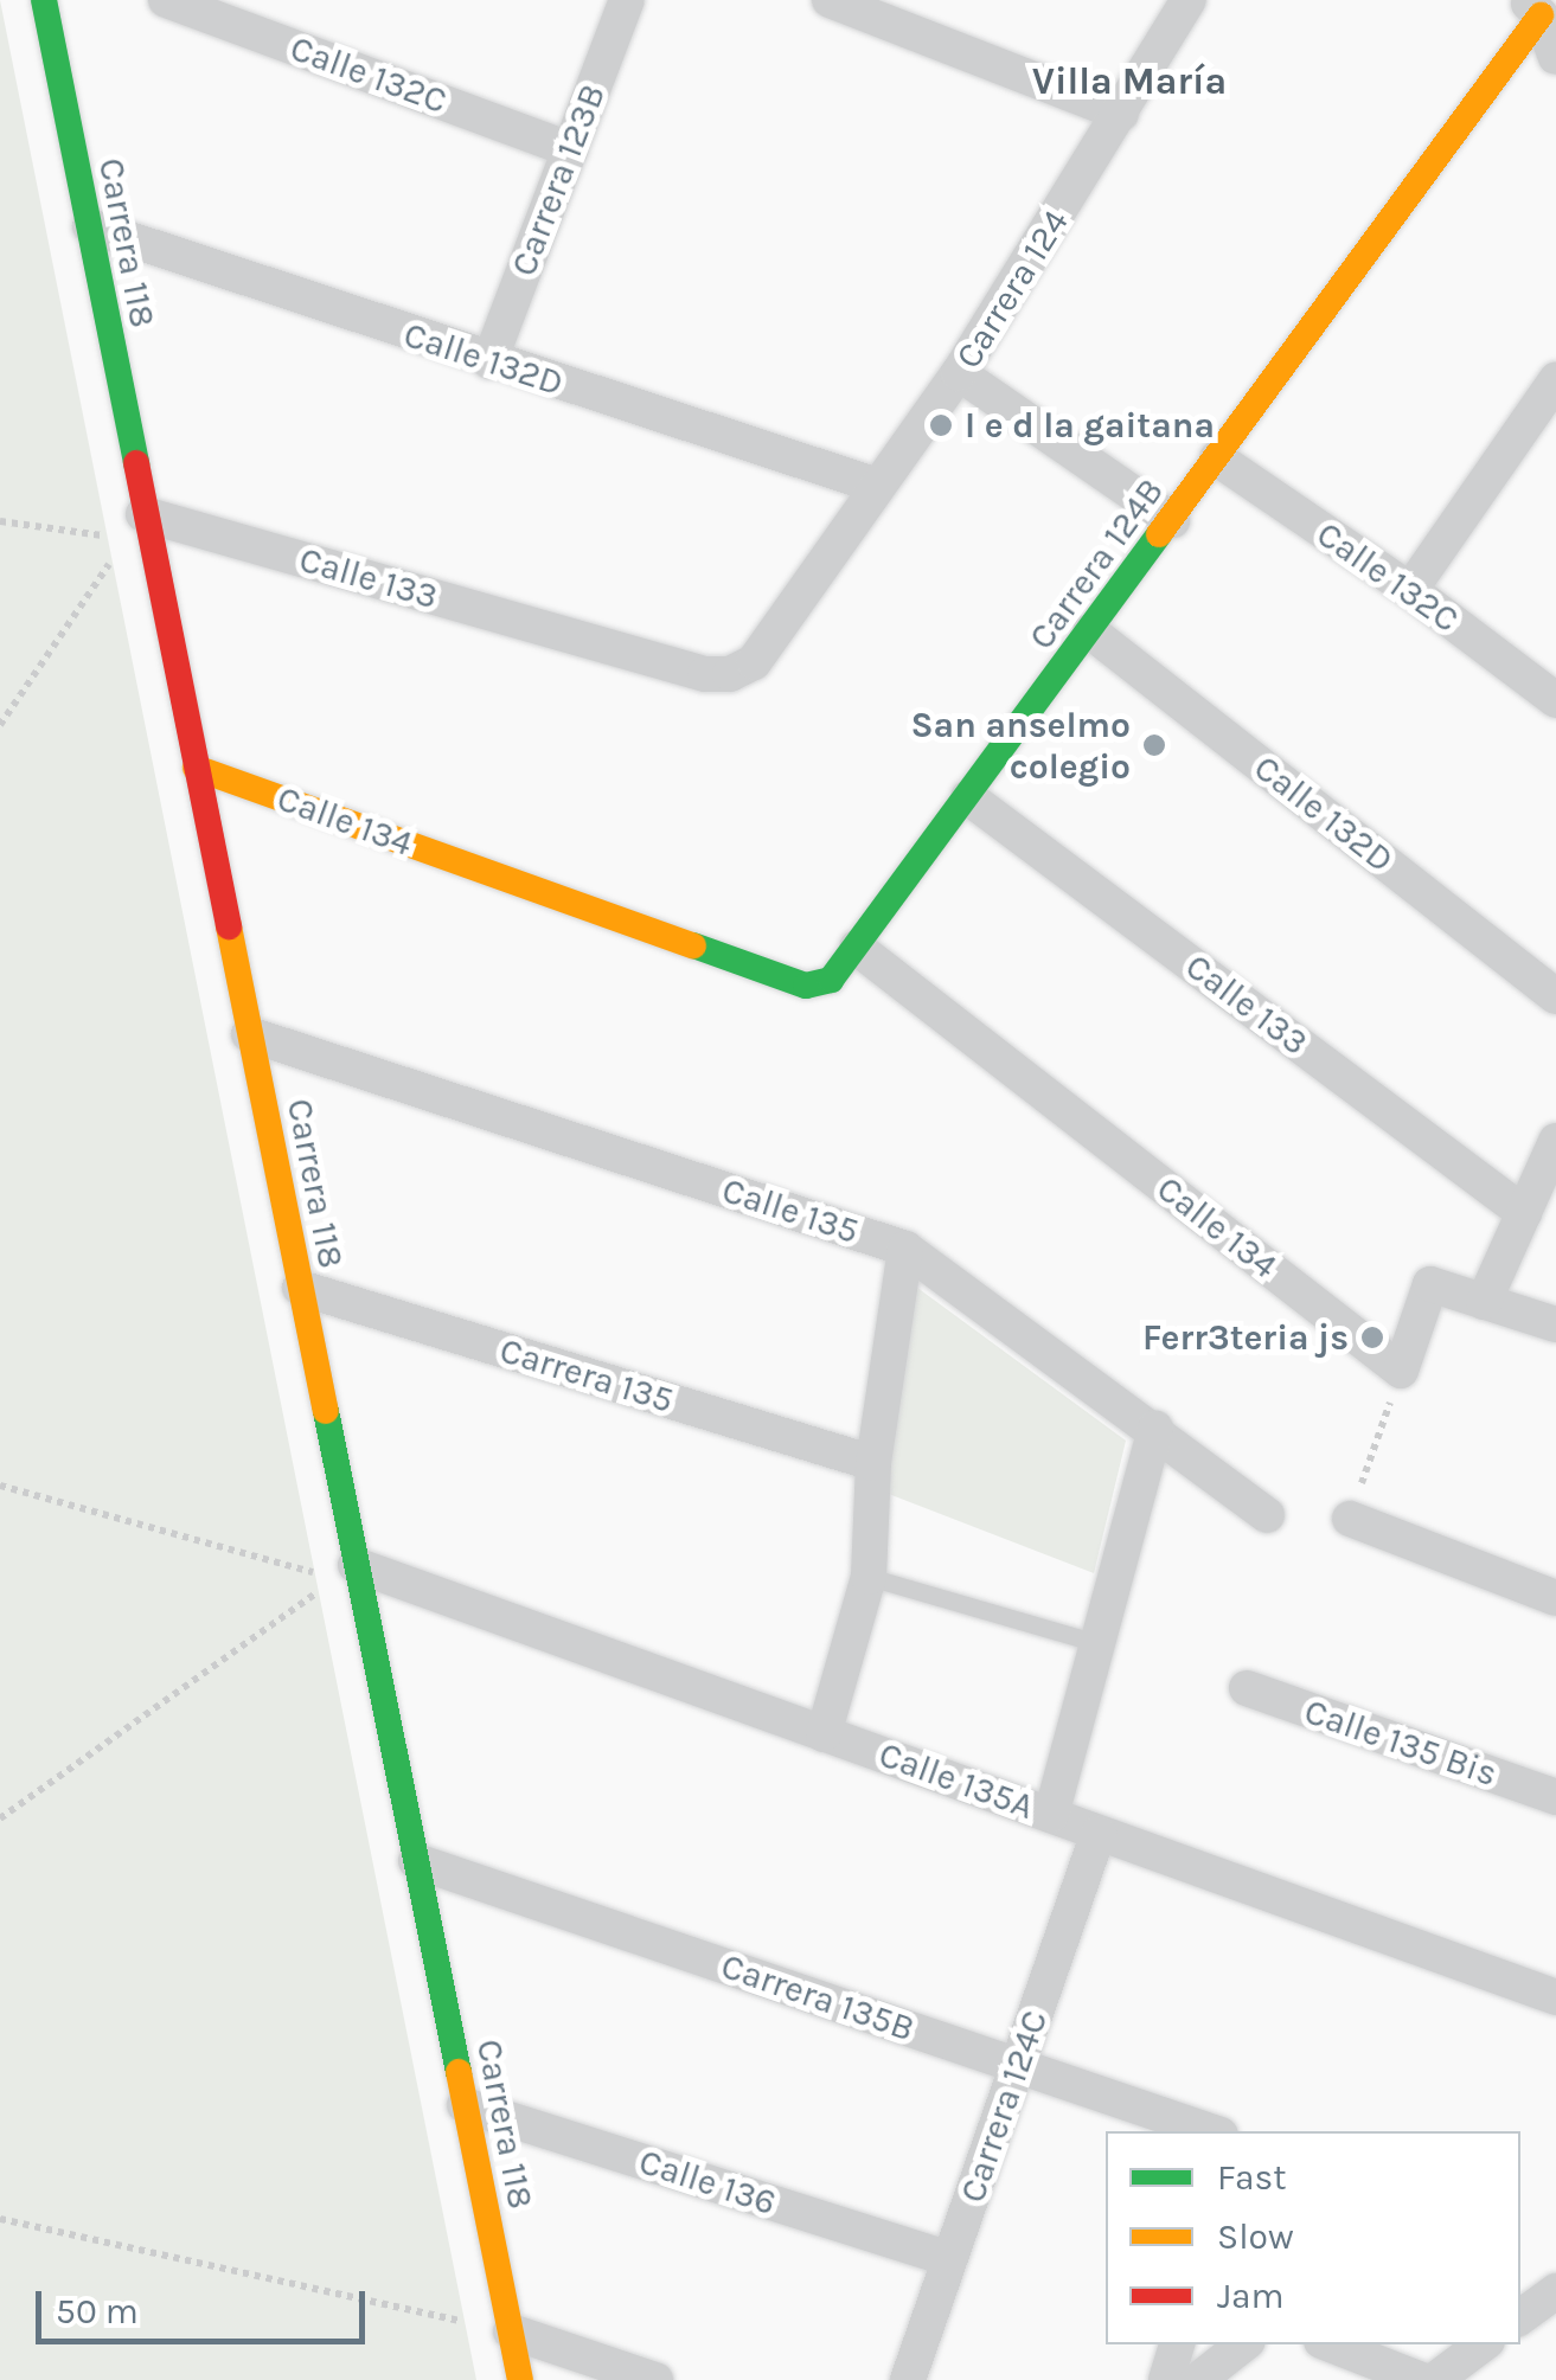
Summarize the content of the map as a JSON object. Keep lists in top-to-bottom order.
{
  "streets": {
    "street": [
      "Calle 132C",
      "Carrera 123B",
      "Carrera 118",
      "Carrera 124",
      "Calle 132D",
      "Carrera 124B",
      "Calle 133",
      "Calle 134",
      "Calle 135",
      "Carrera 135",
      "Calle 135 Bis",
      "Calle 135A",
      "Carrera 135B",
      "Carrera 124C",
      "Calle 136"
    ]
  },
  "crossings": [
    ["Calle 132C", "Carrera 123B"],
    ["Calle 132C", "Carrera 124B"],
    ["Carrera 123B", "Calle 132D"],
    ["Carrera 118", "Calle 132D"],
    ["Carrera 118", "Calle 133"],
    ["Carrera 118", "Calle 134"],
    ["Carrera 118", "Calle 135"],
    ["Carrera 118", "Carrera 135"],
    ["Carrera 118", "Calle 135A"],
    ["Carrera 118", "Carrera 135B"],
    ["Carrera 118", "Calle 136"],
    ["Carrera 124", "Calle 132D"],
    ["Carrera 124", "Calle 133"],
    ["Calle 132D", "Carrera 124B"],
    ["Carrera 124B", "Calle 133"],
    ["Carrera 124B", "Calle 134"],
    ["Calle 135A", "Carrera 124C"],
    ["Carrera 135B", "Carrera 124C"],
    ["Carrera 124C", "Calle 136"]
  ],
  "districts": ["Villa María"],
  "places": ["I e d la gaitana", "San anselmo colegio", "Ferr3teria js"],
  "legend": ["Fast", "Slow", "Jam"],
  "scale_bar": "50 m"
}
